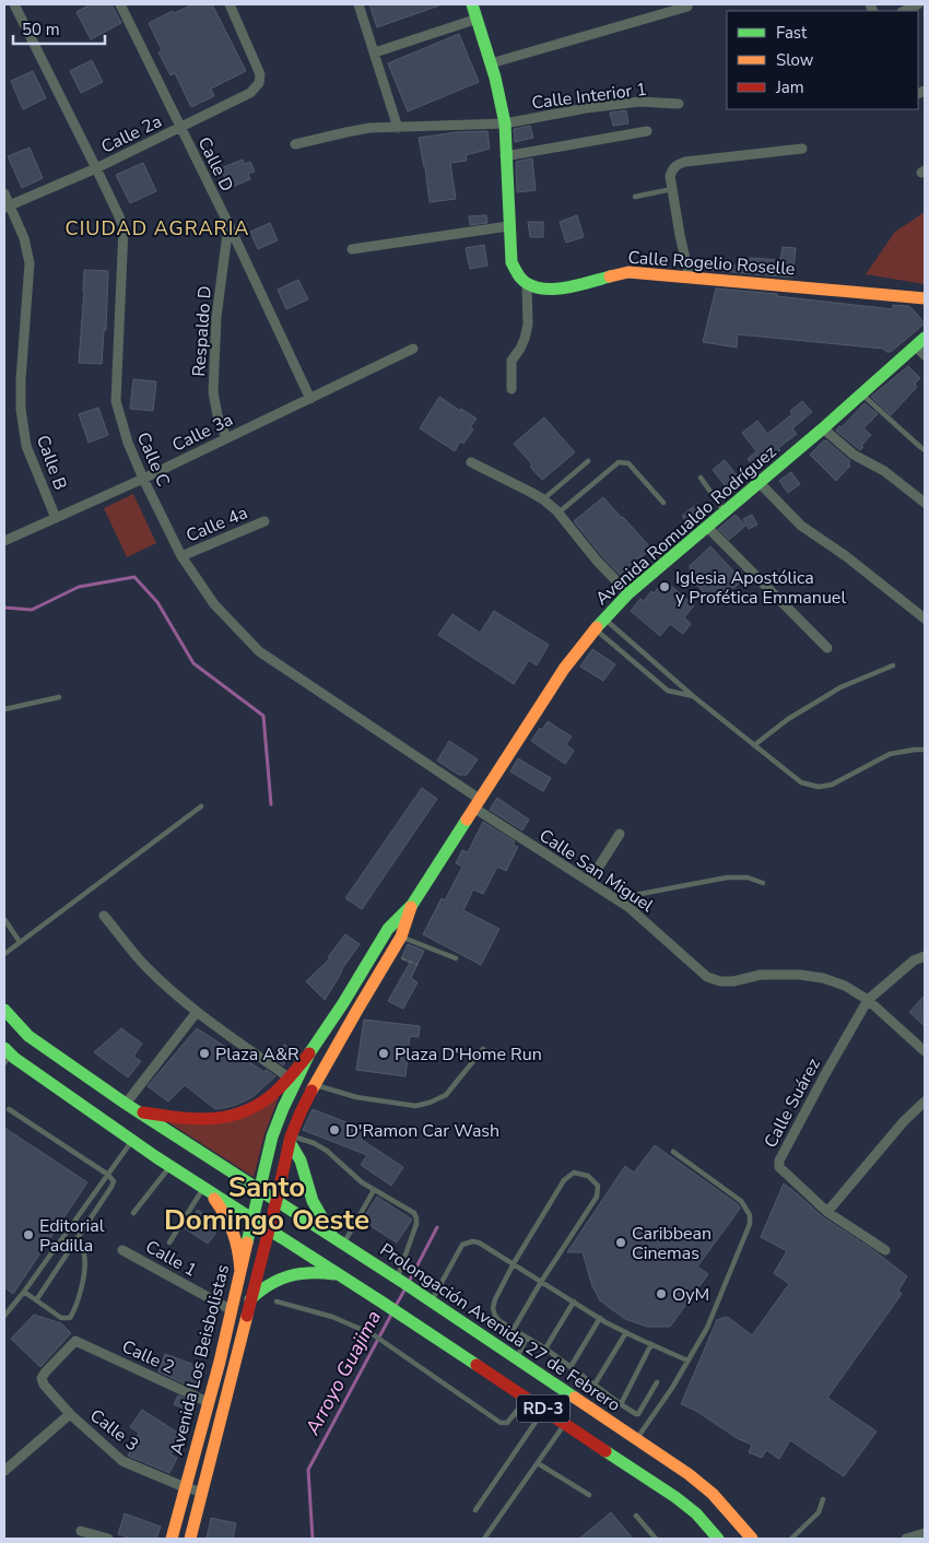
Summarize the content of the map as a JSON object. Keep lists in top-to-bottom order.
{
  "streets": {
    "main road": [
      "Calle Rogelio Roselle",
      "Avenida Romualdo Rodríguez",
      "Prolongación Avenida 27 de Febrero",
      "Avenida Los Beisbolistas",
      "RD-3"
    ],
    "street": [
      "Calle Interior 1",
      "Calle 2a",
      "Calle D",
      "Respaldo D",
      "Calle 3a",
      "Calle C",
      "Calle B",
      "Calle 4a",
      "Calle San Miguel",
      "Calle Suárez",
      "Calle 1",
      "Calle 2",
      "Calle 3"
    ]
  },
  "crossings": [
    ["Calle 2a", "Calle D"],
    ["Calle 2a", "Calle C"],
    ["Calle 2a", "Calle B"],
    ["Calle D", "Respaldo D"],
    ["Calle D", "Calle 3a"],
    ["Respaldo D", "Calle 3a"],
    ["Calle 3a", "Calle C"],
    ["Calle 3a", "Calle B"],
    ["Calle C", "Calle 4a"],
    ["Calle C", "Avenida Romualdo Rodríguez"],
    ["Calle C", "Calle San Miguel"],
    ["Avenida Romualdo Rodríguez", "Calle San Miguel"],
    ["Avenida Romualdo Rodríguez", "Prolongación Avenida 27 de Febrero"],
    ["Avenida Romualdo Rodríguez", "Avenida Los Beisbolistas"],
    ["Calle San Miguel", "Calle Suárez"],
    ["Calle 1", "Avenida Los Beisbolistas"],
    ["Prolongación Avenida 27 de Febrero", "Avenida Los Beisbolistas"],
    ["Calle 2", "Avenida Los Beisbolistas"],
    ["Calle 2", "Calle 3"],
    ["Avenida Los Beisbolistas", "RD-3"],
    ["Avenida Los Beisbolistas", "Calle 3"]
  ],
  "districts": ["CIUDAD AGRARIA", "Santo Domingo Oeste"],
  "water": ["Arroyo Guajima"],
  "places": [
    "Iglesia Apostólica y Profética Emmanuel",
    "Plaza A&R",
    "Plaza D'Home Run",
    "D'Ramon Car Wash",
    "Editorial Padilla",
    "Caribbean Cinemas",
    "OyM"
  ],
  "legend": ["Fast", "Slow", "Jam"],
  "scale_bar": "50 m"
}
